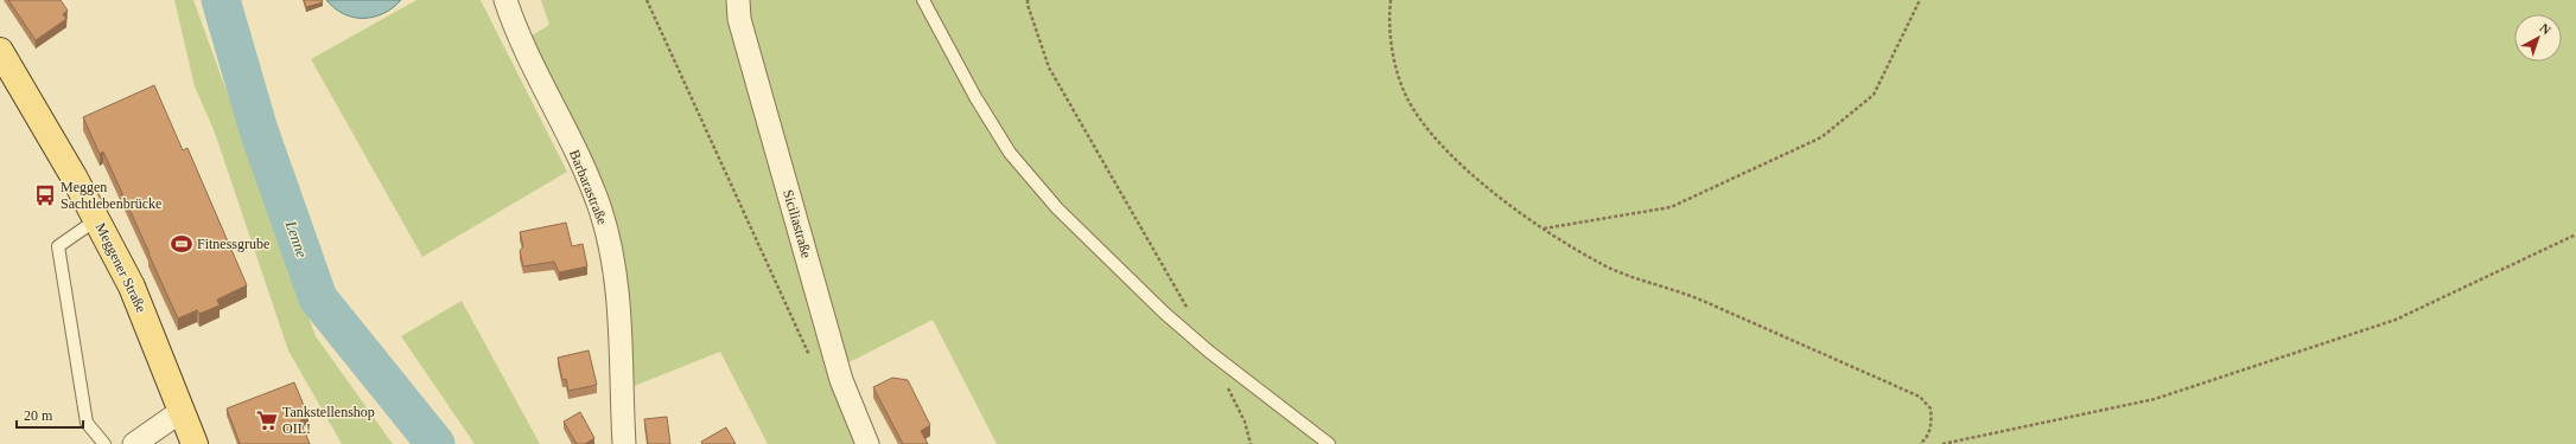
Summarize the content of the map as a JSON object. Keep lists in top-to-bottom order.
{
  "streets": {
    "main road": ["Meggener Straße"],
    "street": ["Barbarastraße", "Siciliastraße"]
  },
  "water": ["Lenne"],
  "places": {
    "bus stop": ["Meggen Sachtlebenbrücke"],
    "sports": ["Fitnessgrube"],
    "supermarket": ["Tankstellenshop OIL!"]
  },
  "scale_bar": "20 m",
  "north": "top right"
}
